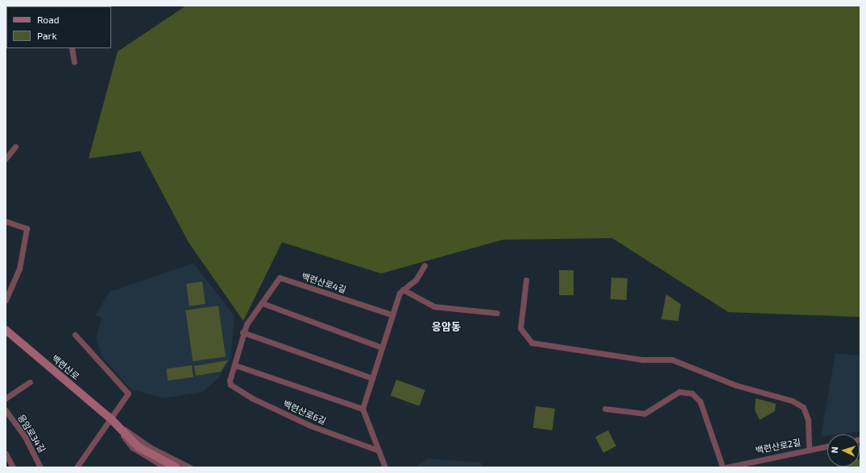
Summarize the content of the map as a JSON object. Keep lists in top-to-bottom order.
{
  "streets": {
    "main road": ["백련산로"],
    "street": [
      "백련산로4길",
      "백련산로6길",
      "응암로34길",
      "백련산로2길"
    ]
  },
  "crossings": [
    ["백련산로4길", "백련산로6길"]
  ],
  "districts": ["응암동"],
  "legend": ["Road", "Park"],
  "north": "left"
}
